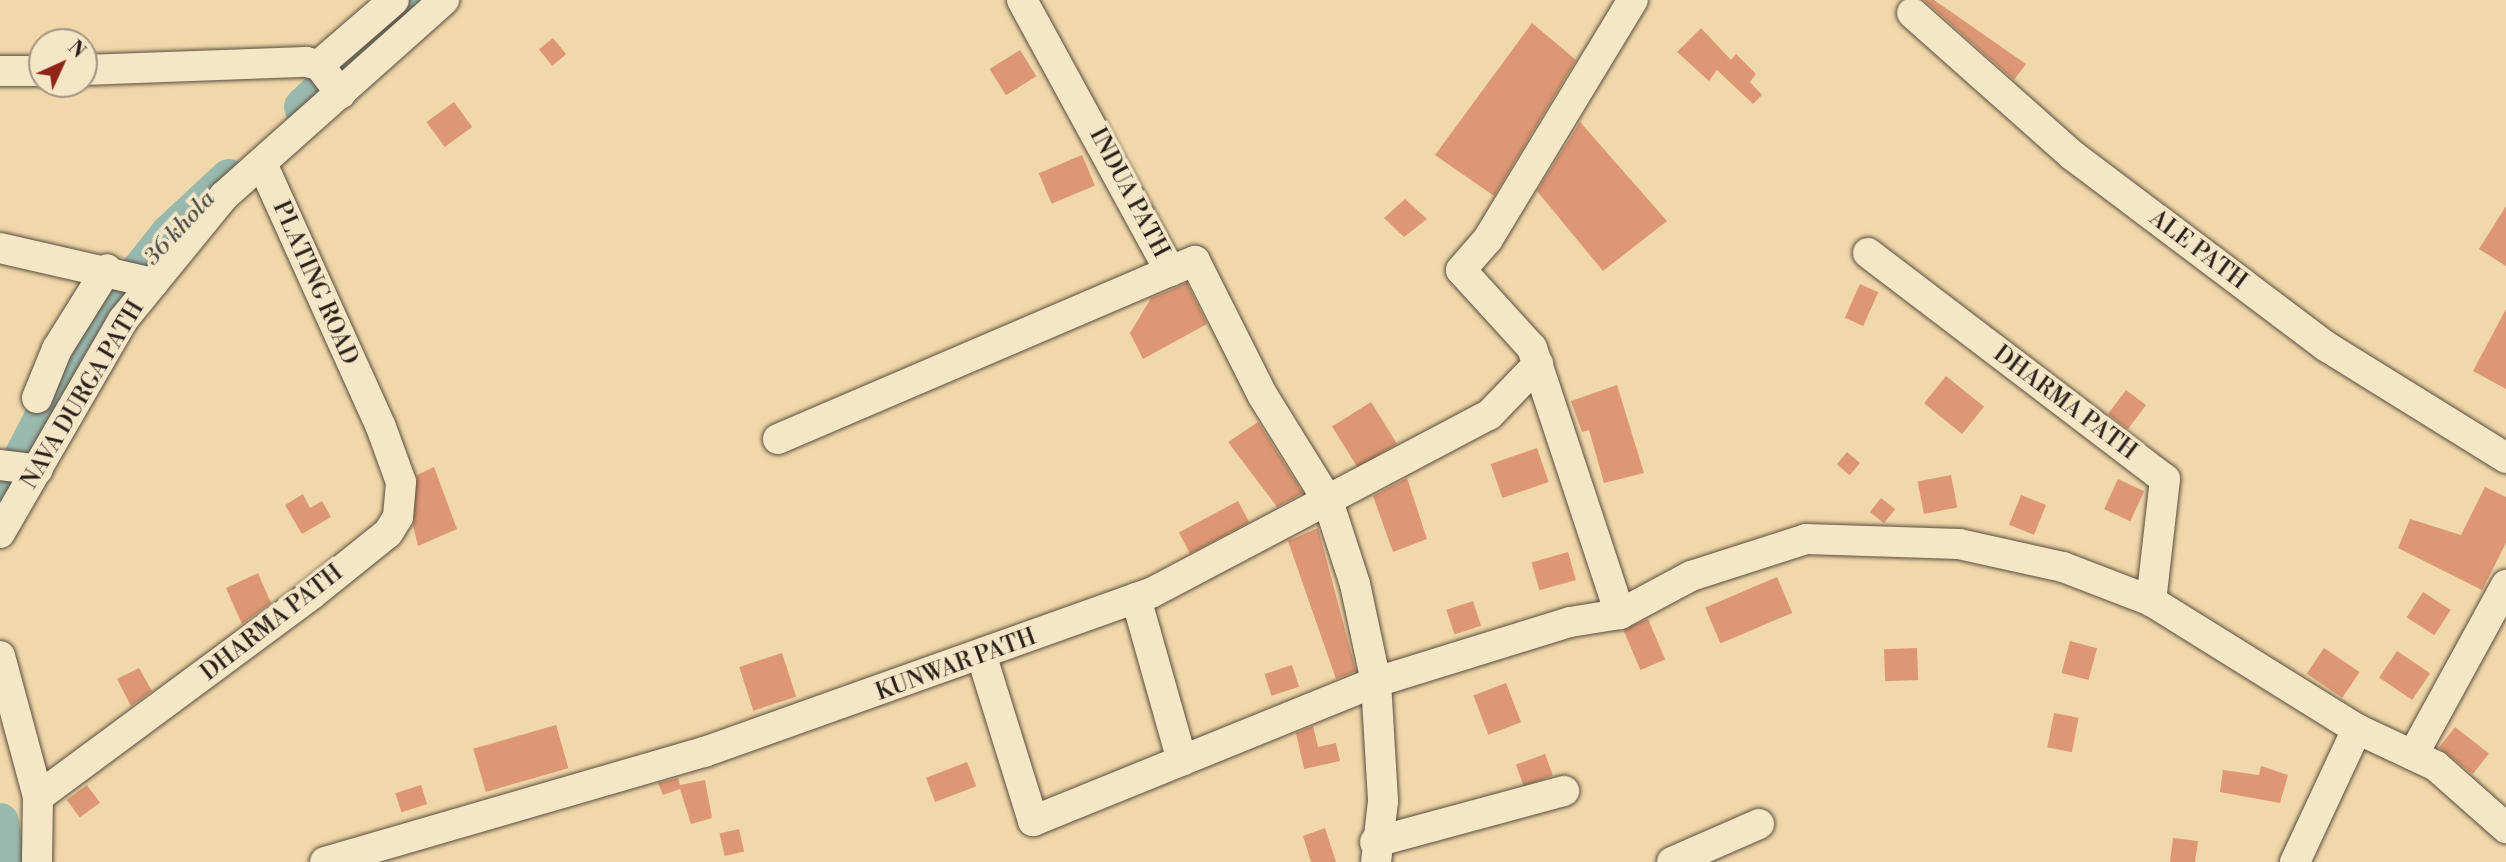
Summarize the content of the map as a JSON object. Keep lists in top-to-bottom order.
{
  "streets": {
    "street": [
      "INDUA PATH",
      "ALE PATH",
      "PLATING ROAD",
      "NAVA DURGA PATH",
      "DHARMA PATH",
      "KUNWAR PATH"
    ]
  },
  "crossings": [
    ["INDUA PATH", "KUNWAR PATH"],
    ["PLATING ROAD", "NAVA DURGA PATH"],
    ["PLATING ROAD", "DHARMA PATH"]
  ],
  "water": ["36 khola"],
  "north": "top right"
}
